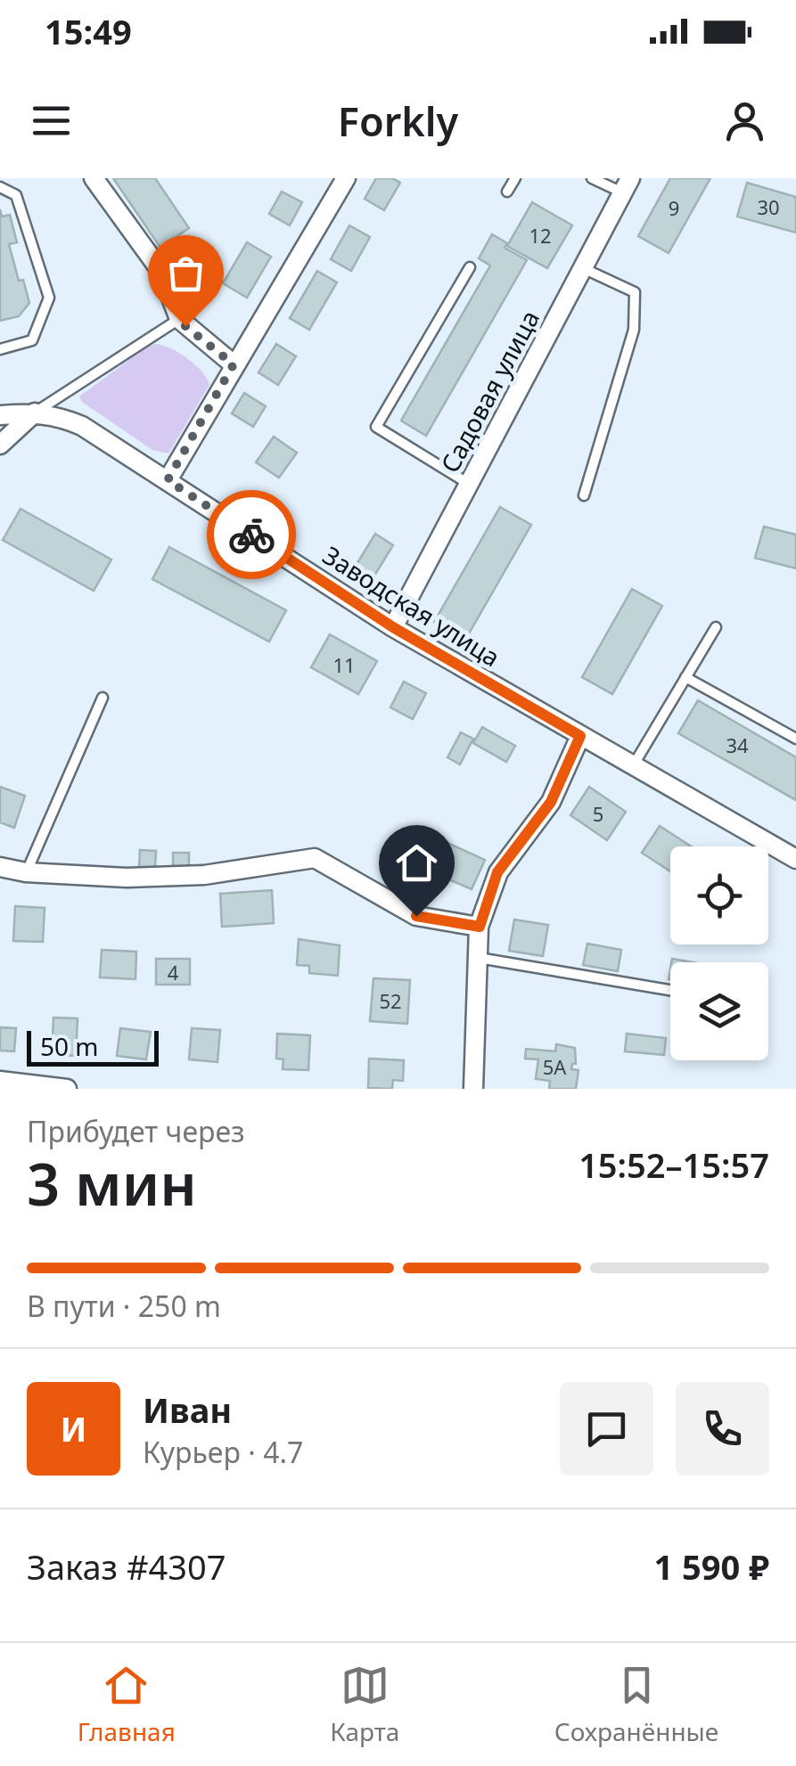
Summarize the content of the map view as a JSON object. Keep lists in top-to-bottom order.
{
  "streets": {
    "street": ["Садовая улица", "Заводская улица"]
  },
  "crossings": [
    ["Садовая улица", "Заводская улица"]
  ],
  "house_numbers": [
    "30",
    "9",
    "12",
    "11",
    "34",
    "5",
    "4",
    "52",
    "5А"
  ],
  "scale_bar": "50 m",
  "page": {
    "status": "15:49",
    "header": "Forkly",
    "scale": "50 m",
    "heading": ["3 мин", "Прибудет через", "15:52–15:57"],
    "panel": [
      "Иван",
      "Курьер · 4.7",
      "Заказ #4307",
      "1 590 ₽"
    ],
    "bar": "В пути · 250 m",
    "round": "И",
    "tabs": ["Главная", "Карта", "Сохранённые"]
  }
}
